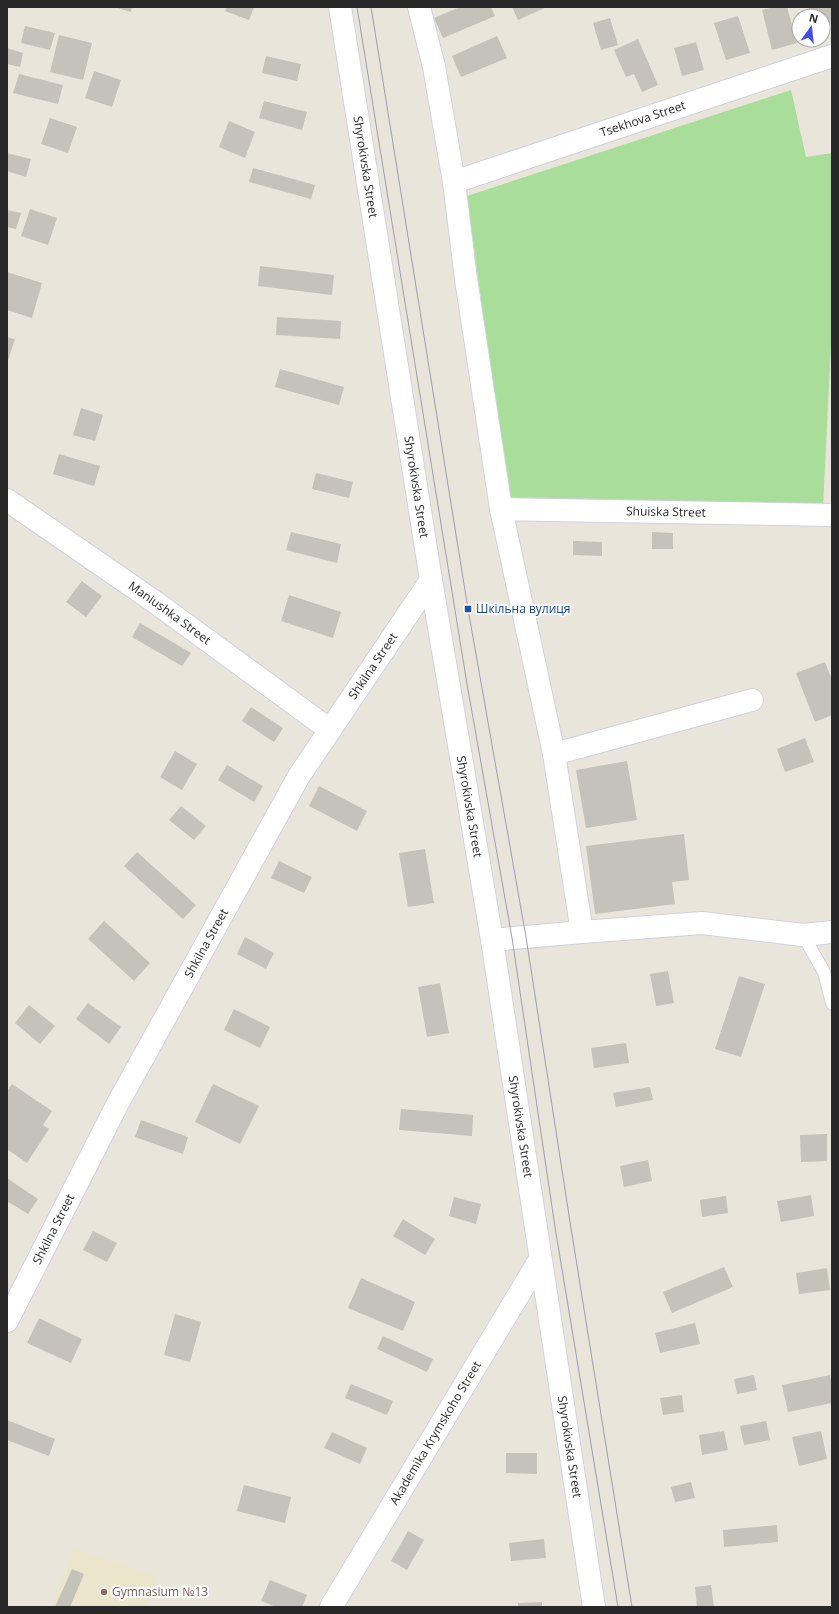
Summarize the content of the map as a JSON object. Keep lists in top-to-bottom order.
{
  "streets": {
    "street": [
      "Tsekhova Street",
      "Shyrokivska Street",
      "Shuiska Street",
      "Maniushka Street",
      "Shkilna Street",
      "Akademika Krymskoho Street"
    ]
  },
  "crossings": [
    ["Shyrokivska Street", "Shkilna Street"],
    ["Shyrokivska Street", "Akademika Krymskoho Street"],
    ["Maniushka Street", "Shkilna Street"]
  ],
  "places": {
    "transit": ["Шкільна вулиця"],
    "other": ["Gymnasium №13"]
  },
  "north": "top"
}
